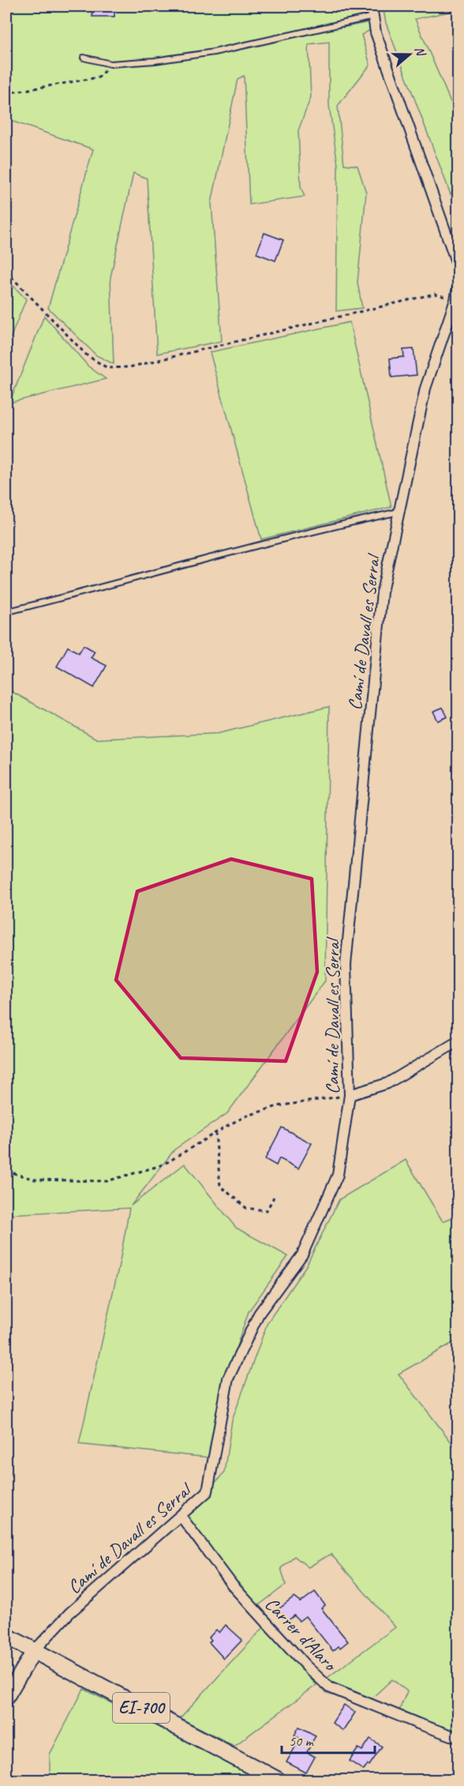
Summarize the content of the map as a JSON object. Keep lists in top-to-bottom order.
{
  "streets": {
    "main road": ["EI-700"],
    "street": ["Camí de Davall es Serral", "Carrer d'Alaro"]
  },
  "crossings": [
    ["Camí de Davall es Serral", "Carrer d'Alaro"],
    ["Camí de Davall es Serral", "EI-700"]
  ],
  "scale_bar": "50 m",
  "north": "right"
}
